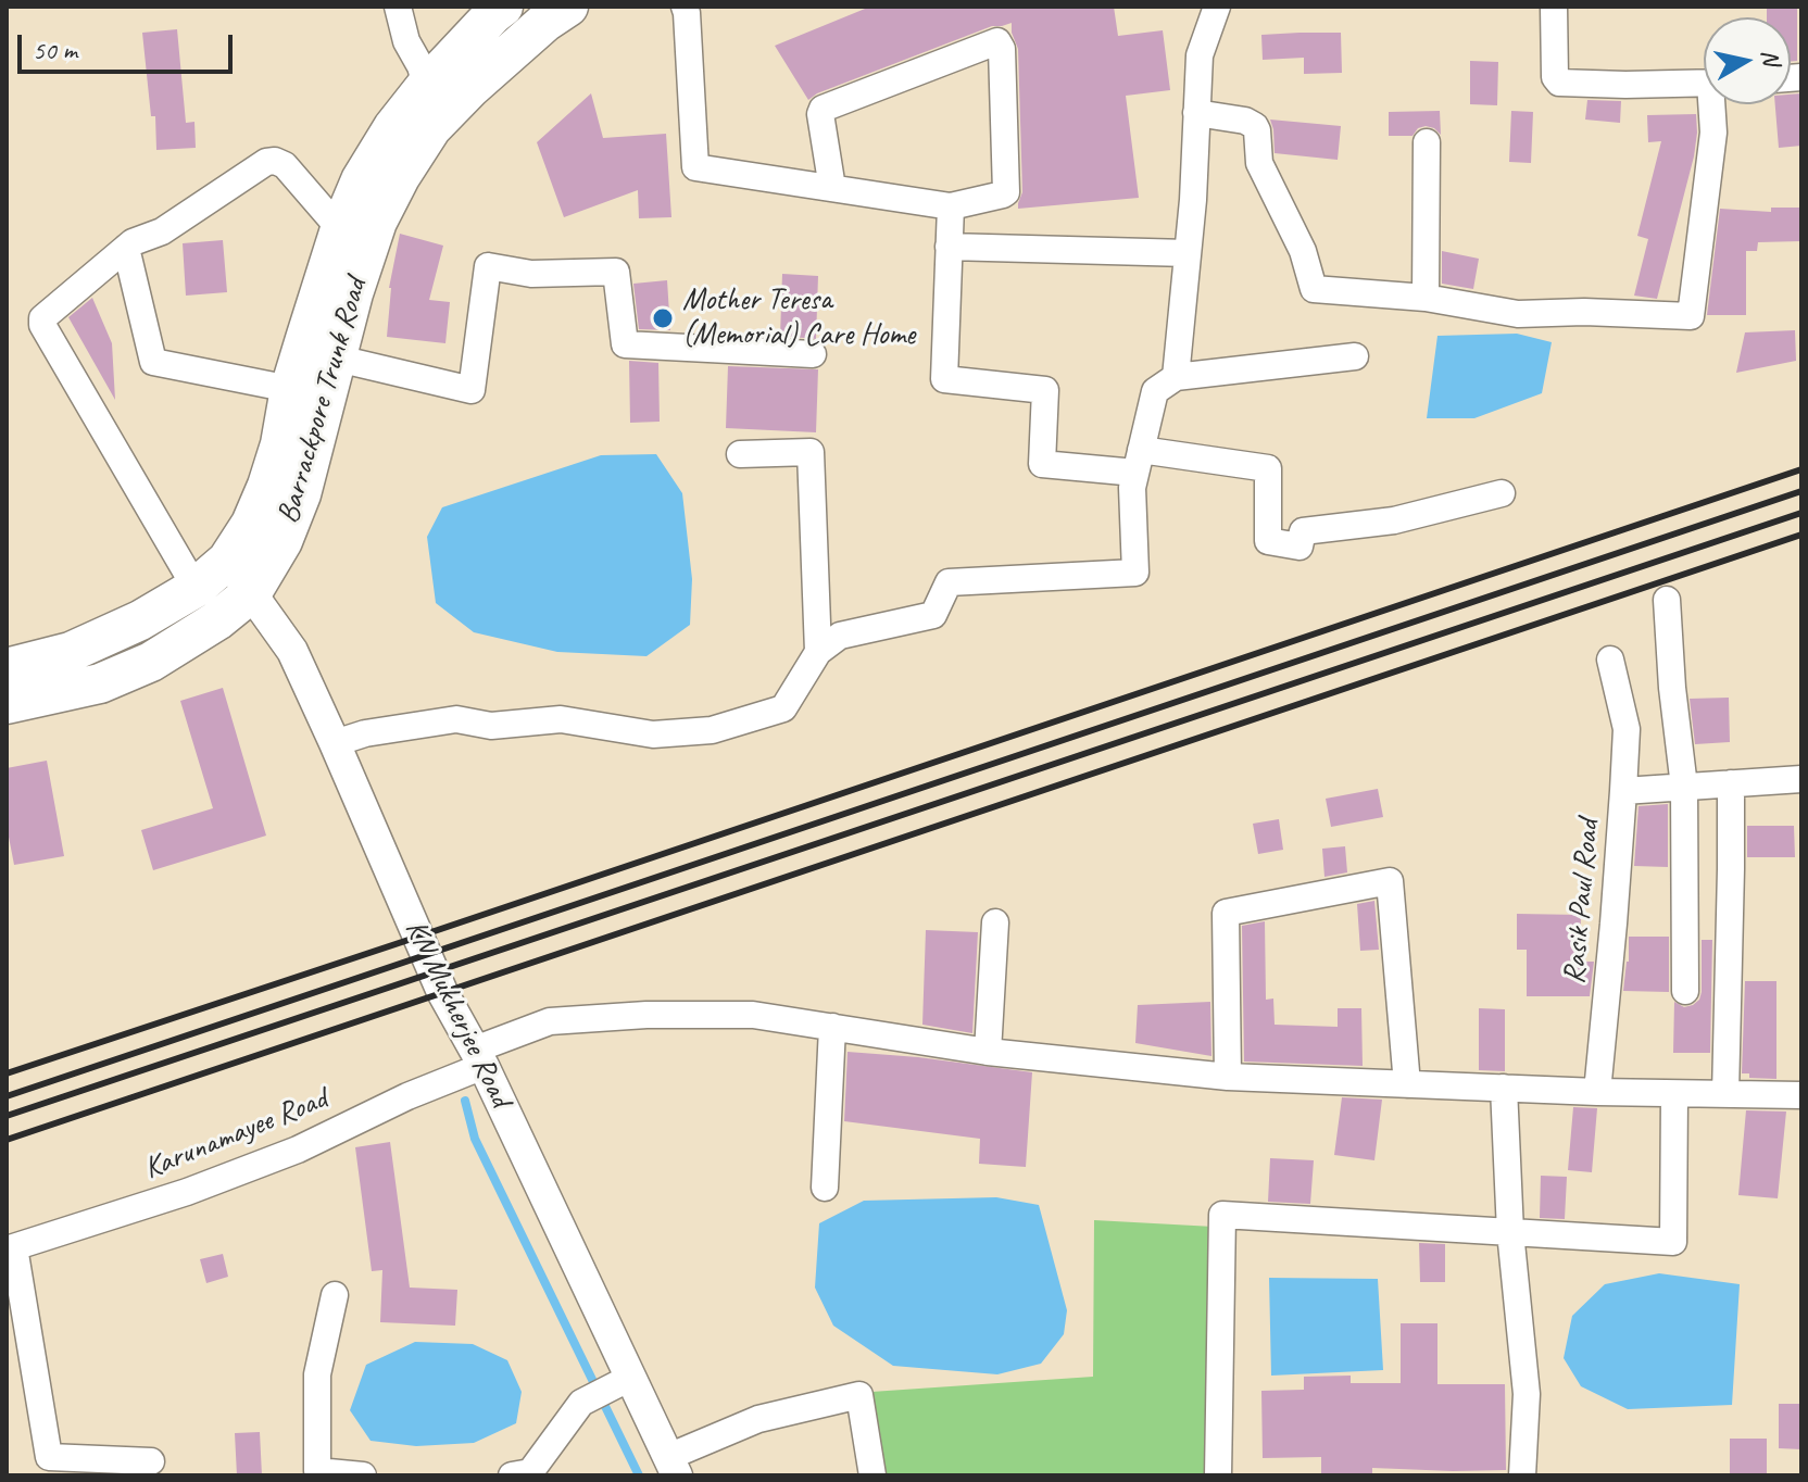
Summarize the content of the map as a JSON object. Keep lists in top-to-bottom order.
{
  "streets": {
    "main road": ["Barrackpore Trunk Road"],
    "street": ["Rasik Paul Road", "KN Mukherjee Road", "Karunamayee Road"]
  },
  "crossings": [
    ["Barrackpore Trunk Road", "KN Mukherjee Road"],
    ["Rasik Paul Road", "Karunamayee Road"],
    ["KN Mukherjee Road", "Karunamayee Road"]
  ],
  "places": ["Mother Teresa (Memorial) Care Home"],
  "scale_bar": "50 m",
  "north": "right"
}
